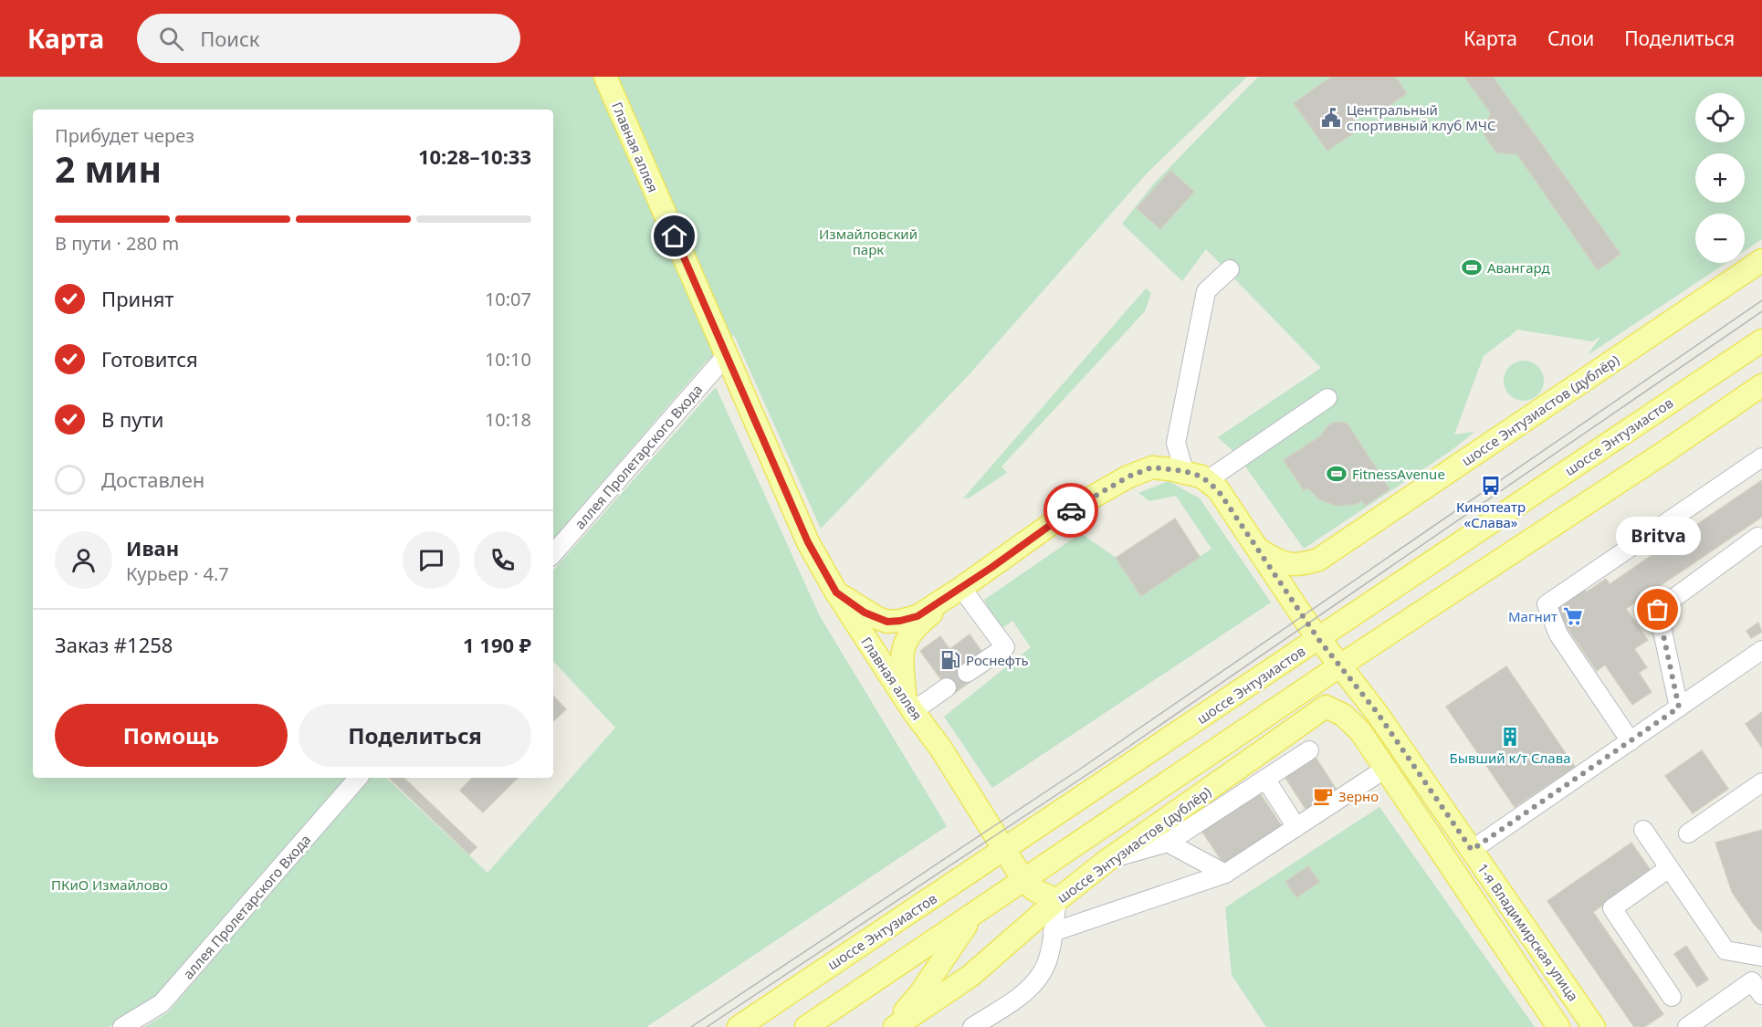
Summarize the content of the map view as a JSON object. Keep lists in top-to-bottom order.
{
  "streets": {
    "main road": [
      "Главная аллея",
      "шоссе Энтузиастов (дублёр)",
      "шоссе Энтузиастов",
      "1-я Владимирская улица"
    ],
    "street": ["аллея Пролетарского Входа"]
  },
  "crossings": [
    ["Главная аллея", "шоссе Энтузиастов"],
    ["Главная аллея", "аллея Пролетарского Входа"],
    ["Главная аллея", "1-я Владимирская улица"],
    ["шоссе Энтузиастов (дублёр)", "1-я Владимирская улица"],
    ["шоссе Энтузиастов", "1-я Владимирская улица"]
  ],
  "parks": ["Измайловский парк", "ПКиО Измайлово"],
  "places": {
    "public building": ["Центральный спортивный клуб МЧС"],
    "sports": ["Авангард", "FitnessAvenue"],
    "bus stop": ["Кинотеатр «Слава»"],
    "other": ["Britva"],
    "supermarket": ["Магнит"],
    "fuel station": ["Роснефть"],
    "building": ["Бывший к/т Слава"],
    "cafe": ["Зерно"]
  },
  "page": {
    "header": "Карта",
    "search": "Поиск",
    "nav": ["Карта", "Слои", "Поделиться"],
    "map_buttons": ["+", "−"],
    "heading": ["2 мин", "Прибудет через", "10:28–10:33"],
    "panel": [
      "Иван",
      "Курьер · 4.7",
      "Заказ #1258",
      "1 190 ₽"
    ],
    "bar": "В пути · 280 m",
    "list": [
      ["Принят", "10:07"],
      ["Готовится", "10:10"],
      ["В пути", "10:18"],
      "Доставлен"
    ],
    "bubble": "Britva",
    "buttons": ["Помощь", "Поделиться"]
  }
}
